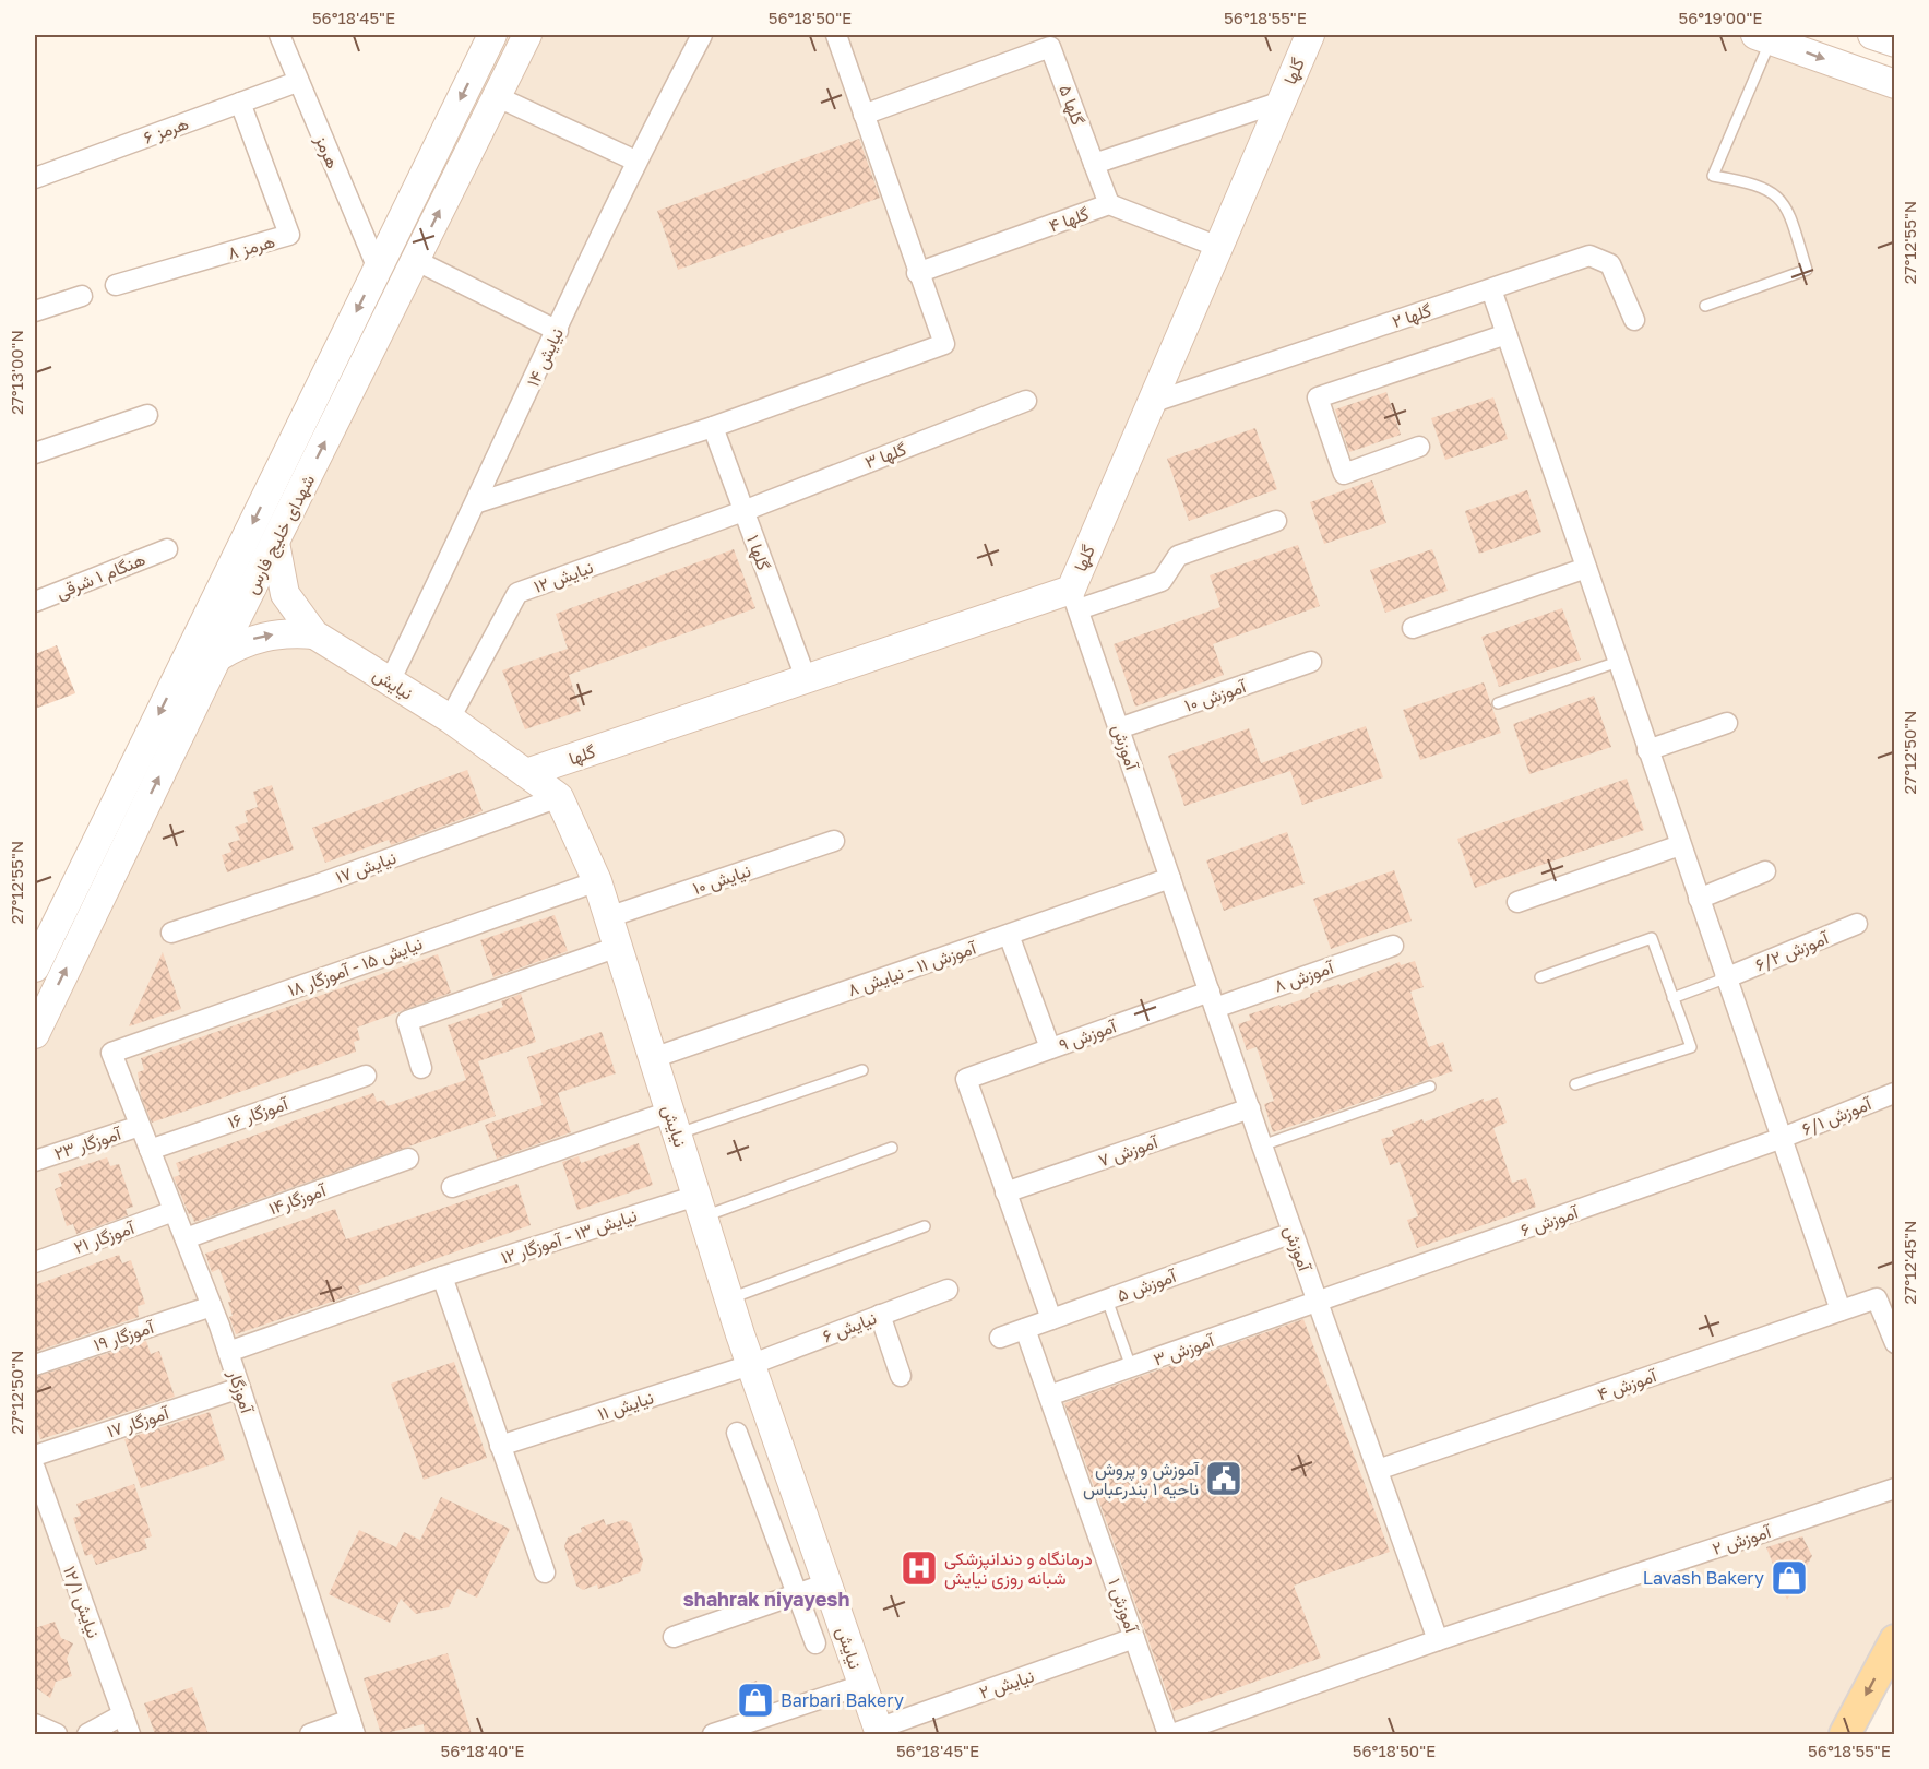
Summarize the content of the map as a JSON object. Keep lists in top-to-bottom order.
{
  "streets": {
    "street": [
      "گلها",
      "گلها ۵",
      "هرمز ۶",
      "هرمز",
      "گلها ۴",
      "هرمز ۸",
      "گلها ۲",
      "نیایش ۱۴",
      "گلها ۳",
      "شهدای خلیج فارس",
      "گلها ۱",
      "هنگام ۱ شرقی",
      "نیایش ۱۲",
      "نیایش",
      "آموزش ۱۰",
      "آموزش",
      "نیایش ۱۷",
      "نیایش ۱۰",
      "آموزش ۶/۲",
      "نیایش ۱۵ - آموزگار ۱۸",
      "آموزش ۱۱ - نیایش ۸",
      "آموزش ۸",
      "آموزش ۹",
      "آموزگار ۱۶",
      "آموزش ۶/۱",
      "آموزگار ۲۳",
      "آموزش ۷",
      "آموزگار۱۴",
      "آموزش ۶",
      "نیایش ۱۳ - آموزگار ۱۲",
      "آموزگار ۲۱",
      "آموزش ۵",
      "نیایش ۶",
      "آموزگار ۱۹",
      "آموزش ۳",
      "آموزش ۴",
      "آموزگار",
      "نیایش ۱۱",
      "آموزگار ۱۷",
      "آموزش ۲",
      "نیایش ۱۲/۱",
      "آموزش ۱",
      "نیایش ۲"
    ]
  },
  "crossings": [
    ["گلها", "گلها ۴"],
    ["گلها", "گلها ۲"],
    ["گلها", "گلها ۱"],
    ["گلها", "نیایش"],
    ["گلها", "آموزش"],
    ["گلها ۵", "گلها ۴"],
    ["هرمز ۶", "هرمز"],
    ["هرمز ۶", "هرمز ۸"],
    ["هرمز", "شهدای خلیج فارس"],
    ["نیایش ۱۴", "نیایش"],
    ["گلها ۳", "گلها ۱"],
    ["گلها ۳", "نیایش ۱۲"],
    ["شهدای خلیج فارس", "نیایش"],
    ["گلها ۱", "نیایش ۱۲"],
    ["نیایش ۱۲", "نیایش"],
    ["نیایش", "نیایش ۱۷"],
    ["نیایش", "نیایش ۱۰"],
    ["نیایش", "نیایش ۱۵ - آموزگار ۱۸"],
    ["نیایش", "آموزش ۱۱ - نیایش ۸"],
    ["نیایش", "نیایش ۱۳ - آموزگار ۱۲"],
    ["نیایش", "نیایش ۶"],
    ["نیایش", "نیایش ۱۱"],
    ["نیایش", "نیایش ۲"],
    ["آموزش ۱۰", "آموزش"],
    ["آموزش", "آموزش ۱۱ - نیایش ۸"],
    ["آموزش", "آموزش ۸"],
    ["آموزش", "آموزش ۹"],
    ["آموزش", "آموزش ۷"],
    ["آموزش", "آموزش ۶"],
    ["آموزش", "آموزش ۵"],
    ["آموزش", "آموزش ۳"],
    ["آموزش", "آموزش ۴"],
    ["آموزش", "آموزش ۲"],
    ["نیایش ۱۵ - آموزگار ۱۸", "آموزگار"],
    ["آموزش ۸", "آموزش ۹"],
    ["آموزش ۹", "آموزش ۷"],
    ["آموزگار ۱۶", "آموزگار"],
    ["آموزش ۶/۱", "آموزش ۶"],
    ["آموزگار ۲۳", "آموزگار"],
    ["آموزگار۱۴", "آموزگار"],
    ["آموزش ۶", "آموزش ۳"],
    ["نیایش ۱۳ - آموزگار ۱۲", "آموزگار"],
    ["آموزگار ۲۱", "آموزگار"],
    ["آموزش ۵", "آموزش ۱"],
    ["نیایش ۶", "نیایش ۱۱"],
    ["آموزگار ۱۹", "آموزگار"],
    ["آموزش ۳", "آموزش ۱"],
    ["آموزگار", "آموزگار ۱۷"],
    ["آموزش ۱", "نیایش ۲"]
  ],
  "districts": ["shahrak niyayesh"],
  "places": {
    "public building": ["آموزش و پروش ناحیه ۱ بندرعباس"],
    "hospital": ["درمانگاه و دندانپزشکی شبانه روزی نیایش"],
    "shop": ["Lavash Bakery", "Barbari Bakery"]
  },
  "coordinates": [
    "56°18'45\"E",
    "56°18'50\"E",
    "56°18'55\"E",
    "56°19'00\"E",
    "27°12'55\"N",
    "27°13'00\"N",
    "27°12'50\"N",
    "27°12'45\"N",
    "56°18'40\"E"
  ]
}
